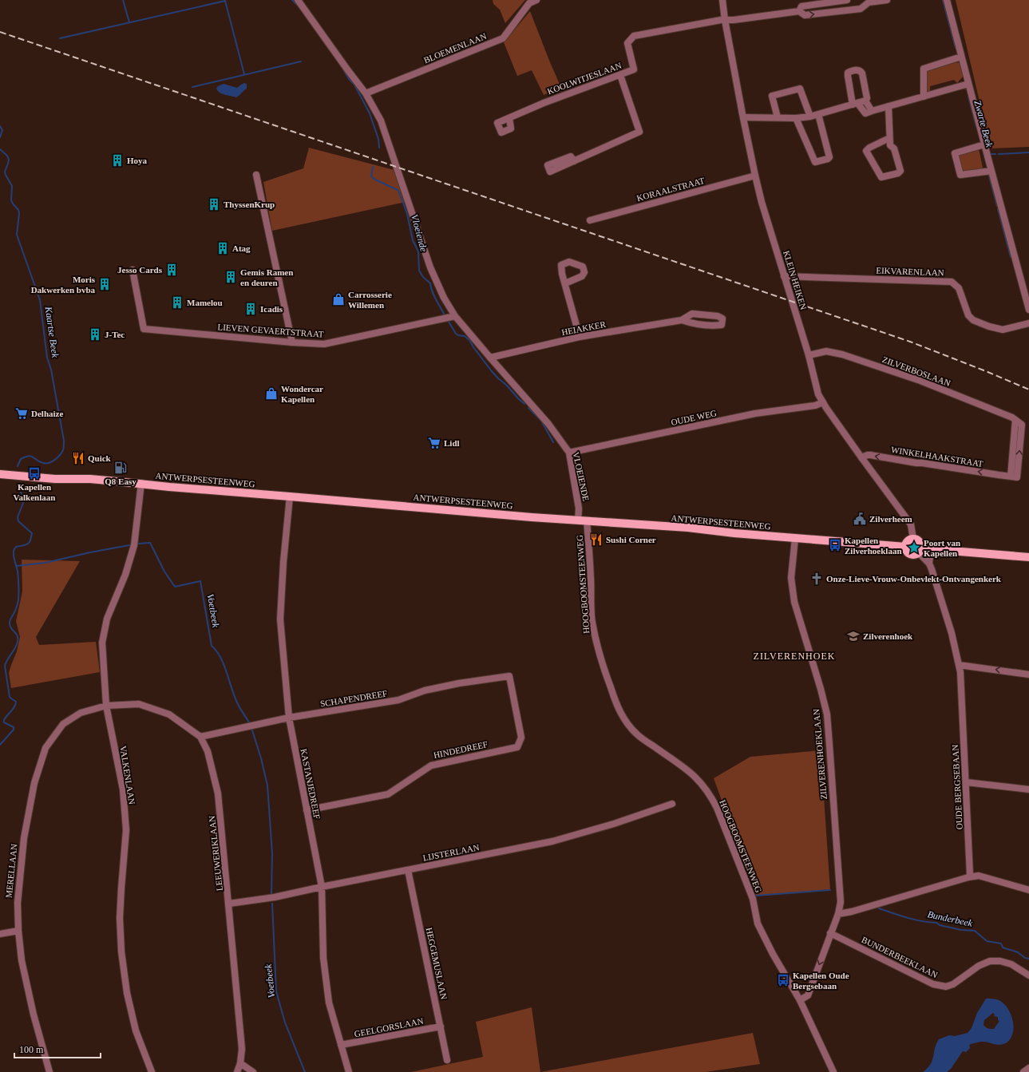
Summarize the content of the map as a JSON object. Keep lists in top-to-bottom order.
{
  "streets": {
    "main road": ["ANTWERPSESTEENWEG"],
    "street": [
      "BLOEMENLAAN",
      "KOOLWITJESLAAN",
      "KORAALSTRAAT",
      "EIKVARENLAAN",
      "KLEIN HEIKEN",
      "HEIAKKER",
      "LIEVEN GEVAERTSTRAAT",
      "ZILVERBOSLAAN",
      "OUDE WEG",
      "WINKELHAAKSTRAAT",
      "VLOEIENDE",
      "HOOGBOOMSTEENWEG",
      "SCHAPENDREEF",
      "HINDEDREEF",
      "ZILVERENHOEKLAAN",
      "VALKENLAAN",
      "KASTANJEDREEF",
      "OUDE BERGSEBAAN",
      "LIJSTERLAAN",
      "LEEUWERIKLAAN",
      "MERELLAAN",
      "BUNDERBEEKLAAN",
      "HEGGEMUSLAAN",
      "GEELGORSLAAN"
    ]
  },
  "crossings": [
    ["BLOEMENLAAN", "VLOEIENDE"],
    ["KOOLWITJESLAAN", "KLEIN HEIKEN"],
    ["KORAALSTRAAT", "KLEIN HEIKEN"],
    ["EIKVARENLAAN", "KLEIN HEIKEN"],
    ["KLEIN HEIKEN", "ZILVERBOSLAAN"],
    ["KLEIN HEIKEN", "OUDE WEG"],
    ["KLEIN HEIKEN", "WINKELHAAKSTRAAT"],
    ["KLEIN HEIKEN", "ANTWERPSESTEENWEG"],
    ["KLEIN HEIKEN", "OUDE BERGSEBAAN"],
    ["HEIAKKER", "VLOEIENDE"],
    ["LIEVEN GEVAERTSTRAAT", "VLOEIENDE"],
    ["ZILVERBOSLAAN", "WINKELHAAKSTRAAT"],
    ["OUDE WEG", "VLOEIENDE"],
    ["VLOEIENDE", "ANTWERPSESTEENWEG"],
    ["ANTWERPSESTEENWEG", "HOOGBOOMSTEENWEG"],
    ["ANTWERPSESTEENWEG", "ZILVERENHOEKLAAN"],
    ["ANTWERPSESTEENWEG", "VALKENLAAN"],
    ["ANTWERPSESTEENWEG", "KASTANJEDREEF"],
    ["ANTWERPSESTEENWEG", "OUDE BERGSEBAAN"],
    ["SCHAPENDREEF", "HINDEDREEF"],
    ["SCHAPENDREEF", "KASTANJEDREEF"],
    ["SCHAPENDREEF", "LEEUWERIKLAAN"],
    ["HINDEDREEF", "KASTANJEDREEF"],
    ["ZILVERENHOEKLAAN", "BUNDERBEEKLAAN"],
    ["VALKENLAAN", "LEEUWERIKLAAN"],
    ["VALKENLAAN", "MERELLAAN"],
    ["KASTANJEDREEF", "LIJSTERLAAN"],
    ["KASTANJEDREEF", "GEELGORSLAAN"],
    ["LIJSTERLAAN", "LEEUWERIKLAAN"],
    ["LIJSTERLAAN", "HEGGEMUSLAAN"],
    ["LEEUWERIKLAAN", "MERELLAAN"],
    ["HEGGEMUSLAAN", "GEELGORSLAAN"]
  ],
  "one_way": ["WINKELHAAKSTRAAT"],
  "districts": ["ZILVERENHOEK"],
  "water": [
    "Zwarte Beek",
    "Vloeiende",
    "Kaartse Beek",
    "Voetbeek",
    "Bunderbeek"
  ],
  "places": {
    "building": [
      "Hoya",
      "ThyssenKrup",
      "Atag",
      "Jesso Cards",
      "Gemis Ramen en deuren",
      "Moris Dakwerken bvba",
      "Mamelou",
      "Icadis",
      "J-Tec"
    ],
    "shop": ["Carrosserie Willemen", "Wondercar Kapellen"],
    "supermarket": ["Delhaize", "Lidl"],
    "restaurant": ["Quick", "Sushi Corner"],
    "fuel station": ["Q8 Easy"],
    "bus stop": ["Kapellen Valkenlaan", "Kapellen Zilverhoeklaan", "Kapellen Oude Bergsebaan"],
    "public building": ["Zilverheem"],
    "place": ["Poort van Kapellen"],
    "church": ["Onze-Lieve-Vrouw-Onbevlekt-Ontvangenkerk"],
    "school or university": ["Zilverenhoek"]
  },
  "scale_bar": "100 m"
}
